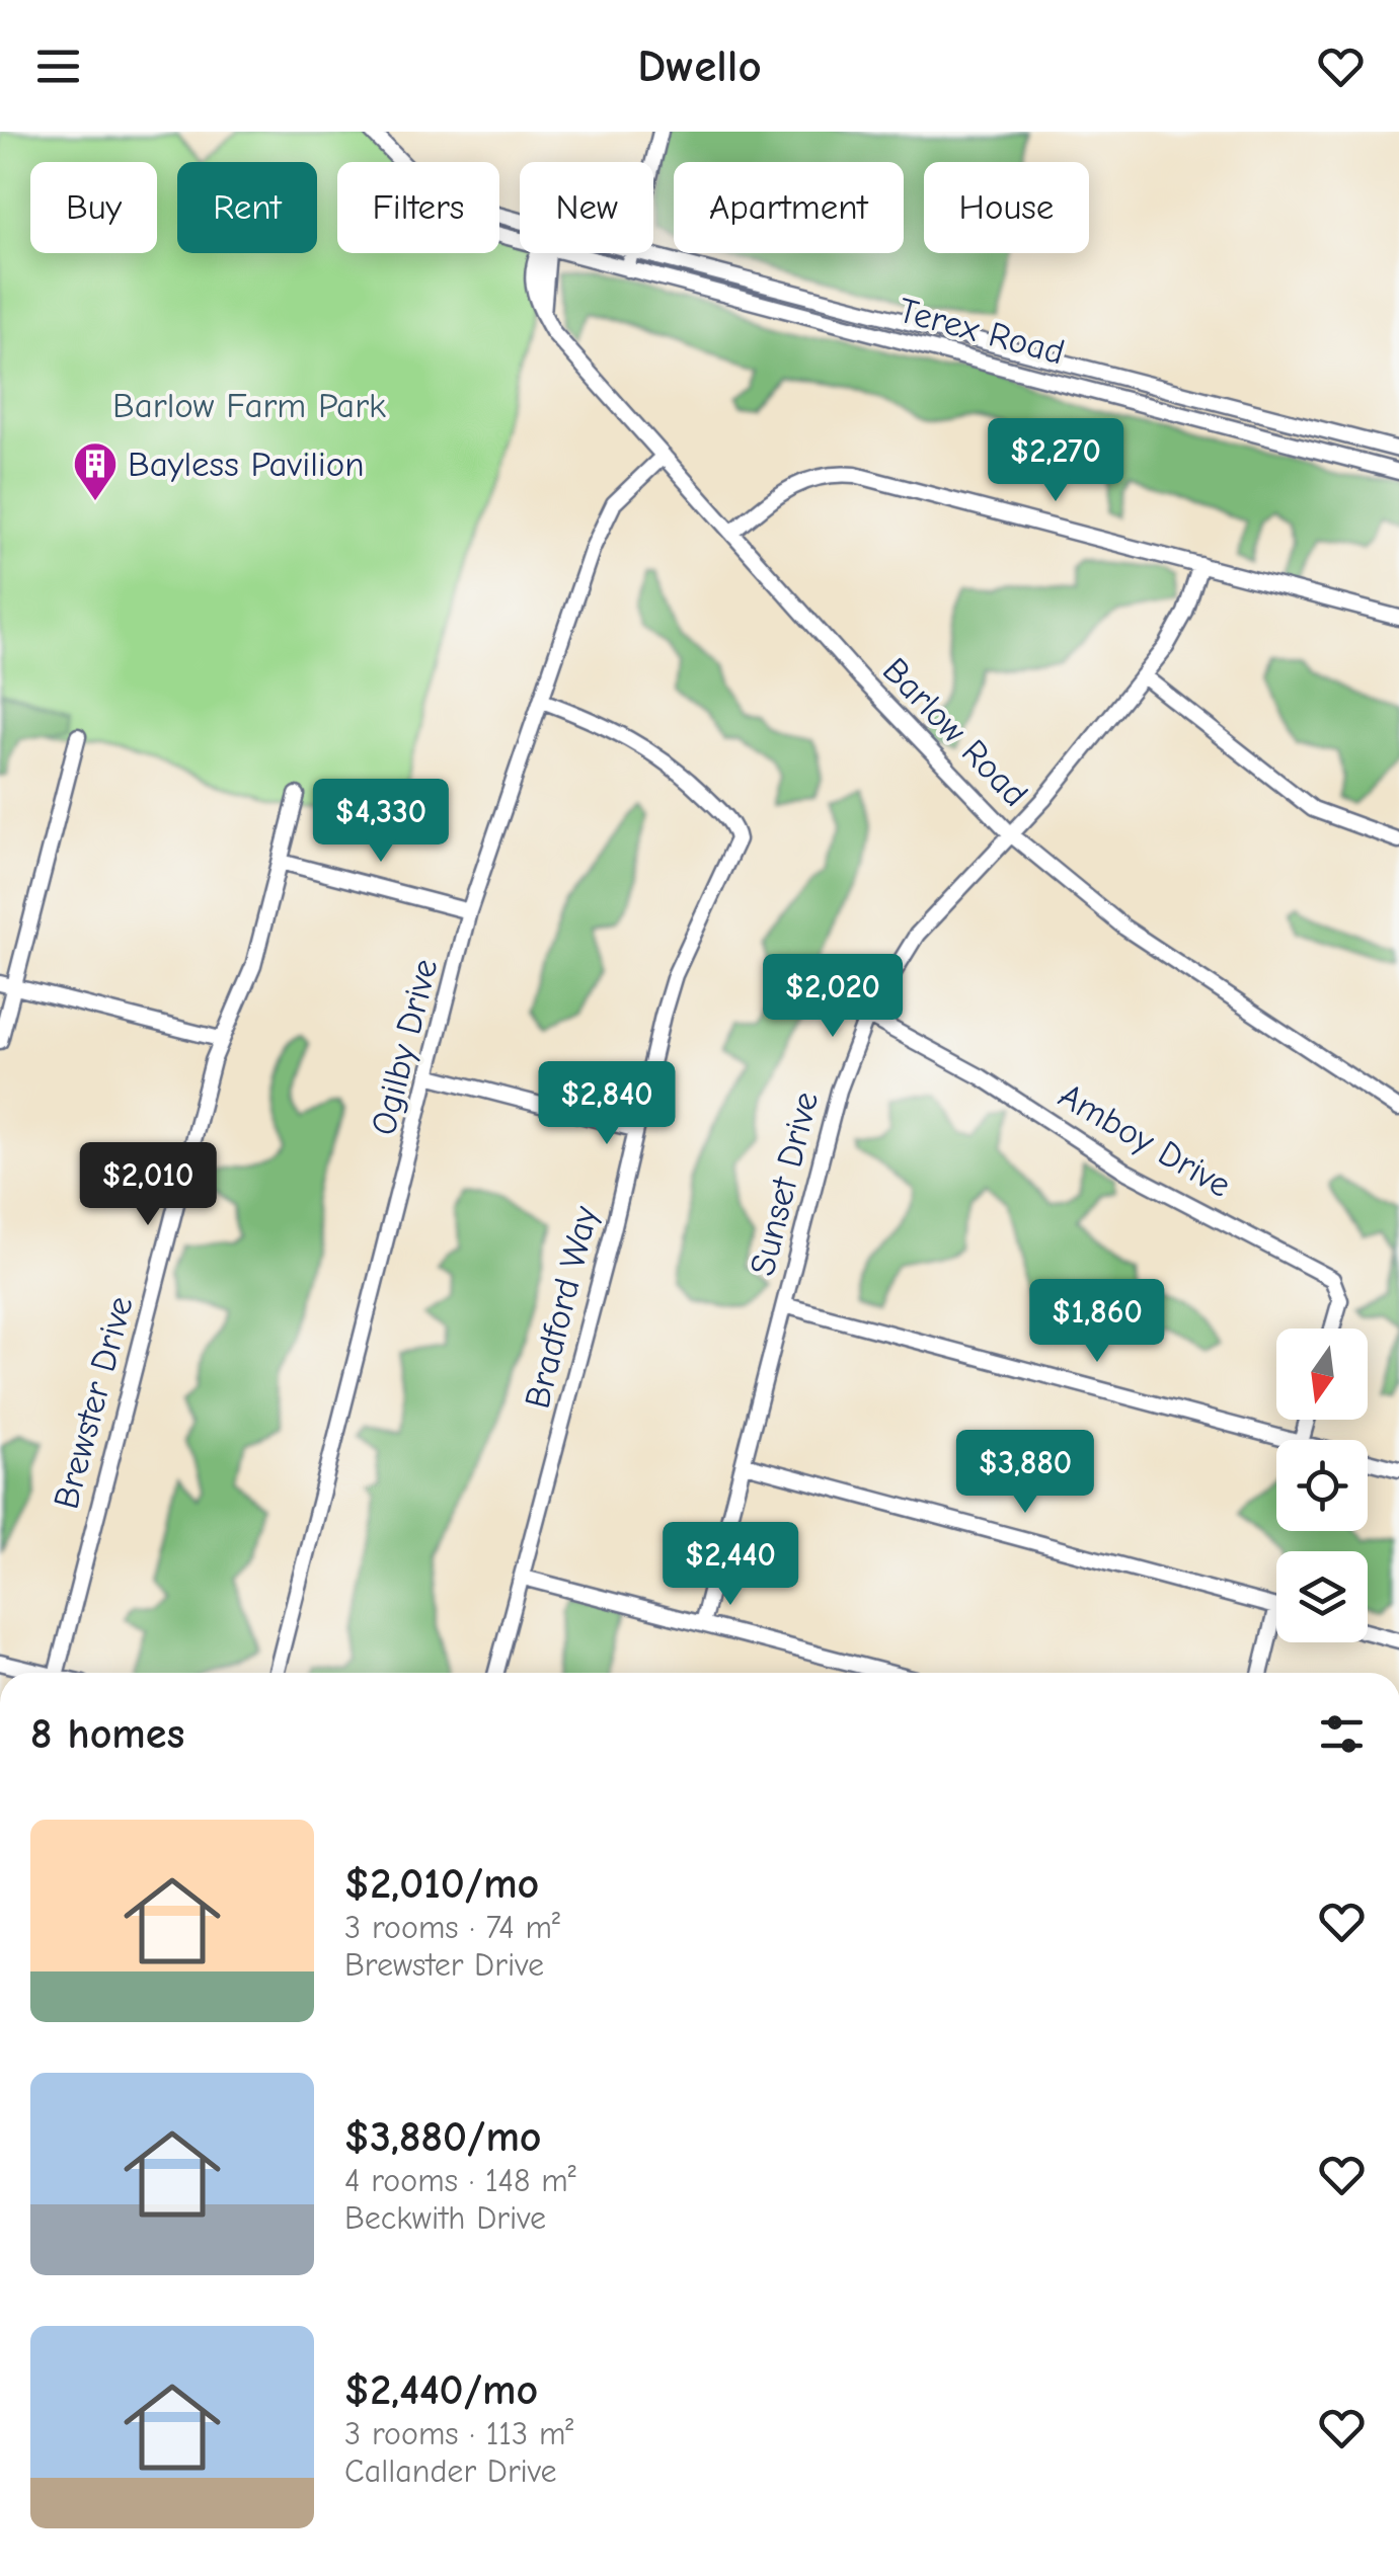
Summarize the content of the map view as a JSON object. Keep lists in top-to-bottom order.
{
  "streets": {
    "street": [
      "Terex Road",
      "Barlow Road",
      "Ogilby Drive",
      "Amboy Drive",
      "Sunset Drive",
      "Bradford Way",
      "Brewster Drive"
    ]
  },
  "crossings": [
    ["Barlow Road", "Ogilby Drive"],
    ["Barlow Road", "Sunset Drive"],
    ["Ogilby Drive", "Bradford Way"],
    ["Amboy Drive", "Sunset Drive"]
  ],
  "parks": ["Barlow Farm Park"],
  "places": {
    "building": ["Bayless Pavilion"]
  },
  "north": "bottom",
  "page": {
    "header": "Dwello",
    "chip": [
      "Buy",
      "Rent",
      "Filters",
      "New",
      "Apartment",
      "House"
    ],
    "price": [
      "$2,270",
      "$4,330",
      "$2,020",
      "$2,840",
      "$2,010",
      "$1,860",
      "$3,880",
      "$2,440"
    ],
    "heading": "8 homes",
    "list": [
      {
        "name": "$2,010/mo",
        "note": "3 rooms · 74 m² · Brewster Drive"
      },
      {
        "name": "$3,880/mo",
        "note": "4 rooms · 148 m² · Beckwith Drive"
      },
      {
        "name": "$2,440/mo",
        "note": "3 rooms · 113 m² · Callander Drive"
      }
    ]
  }
}
